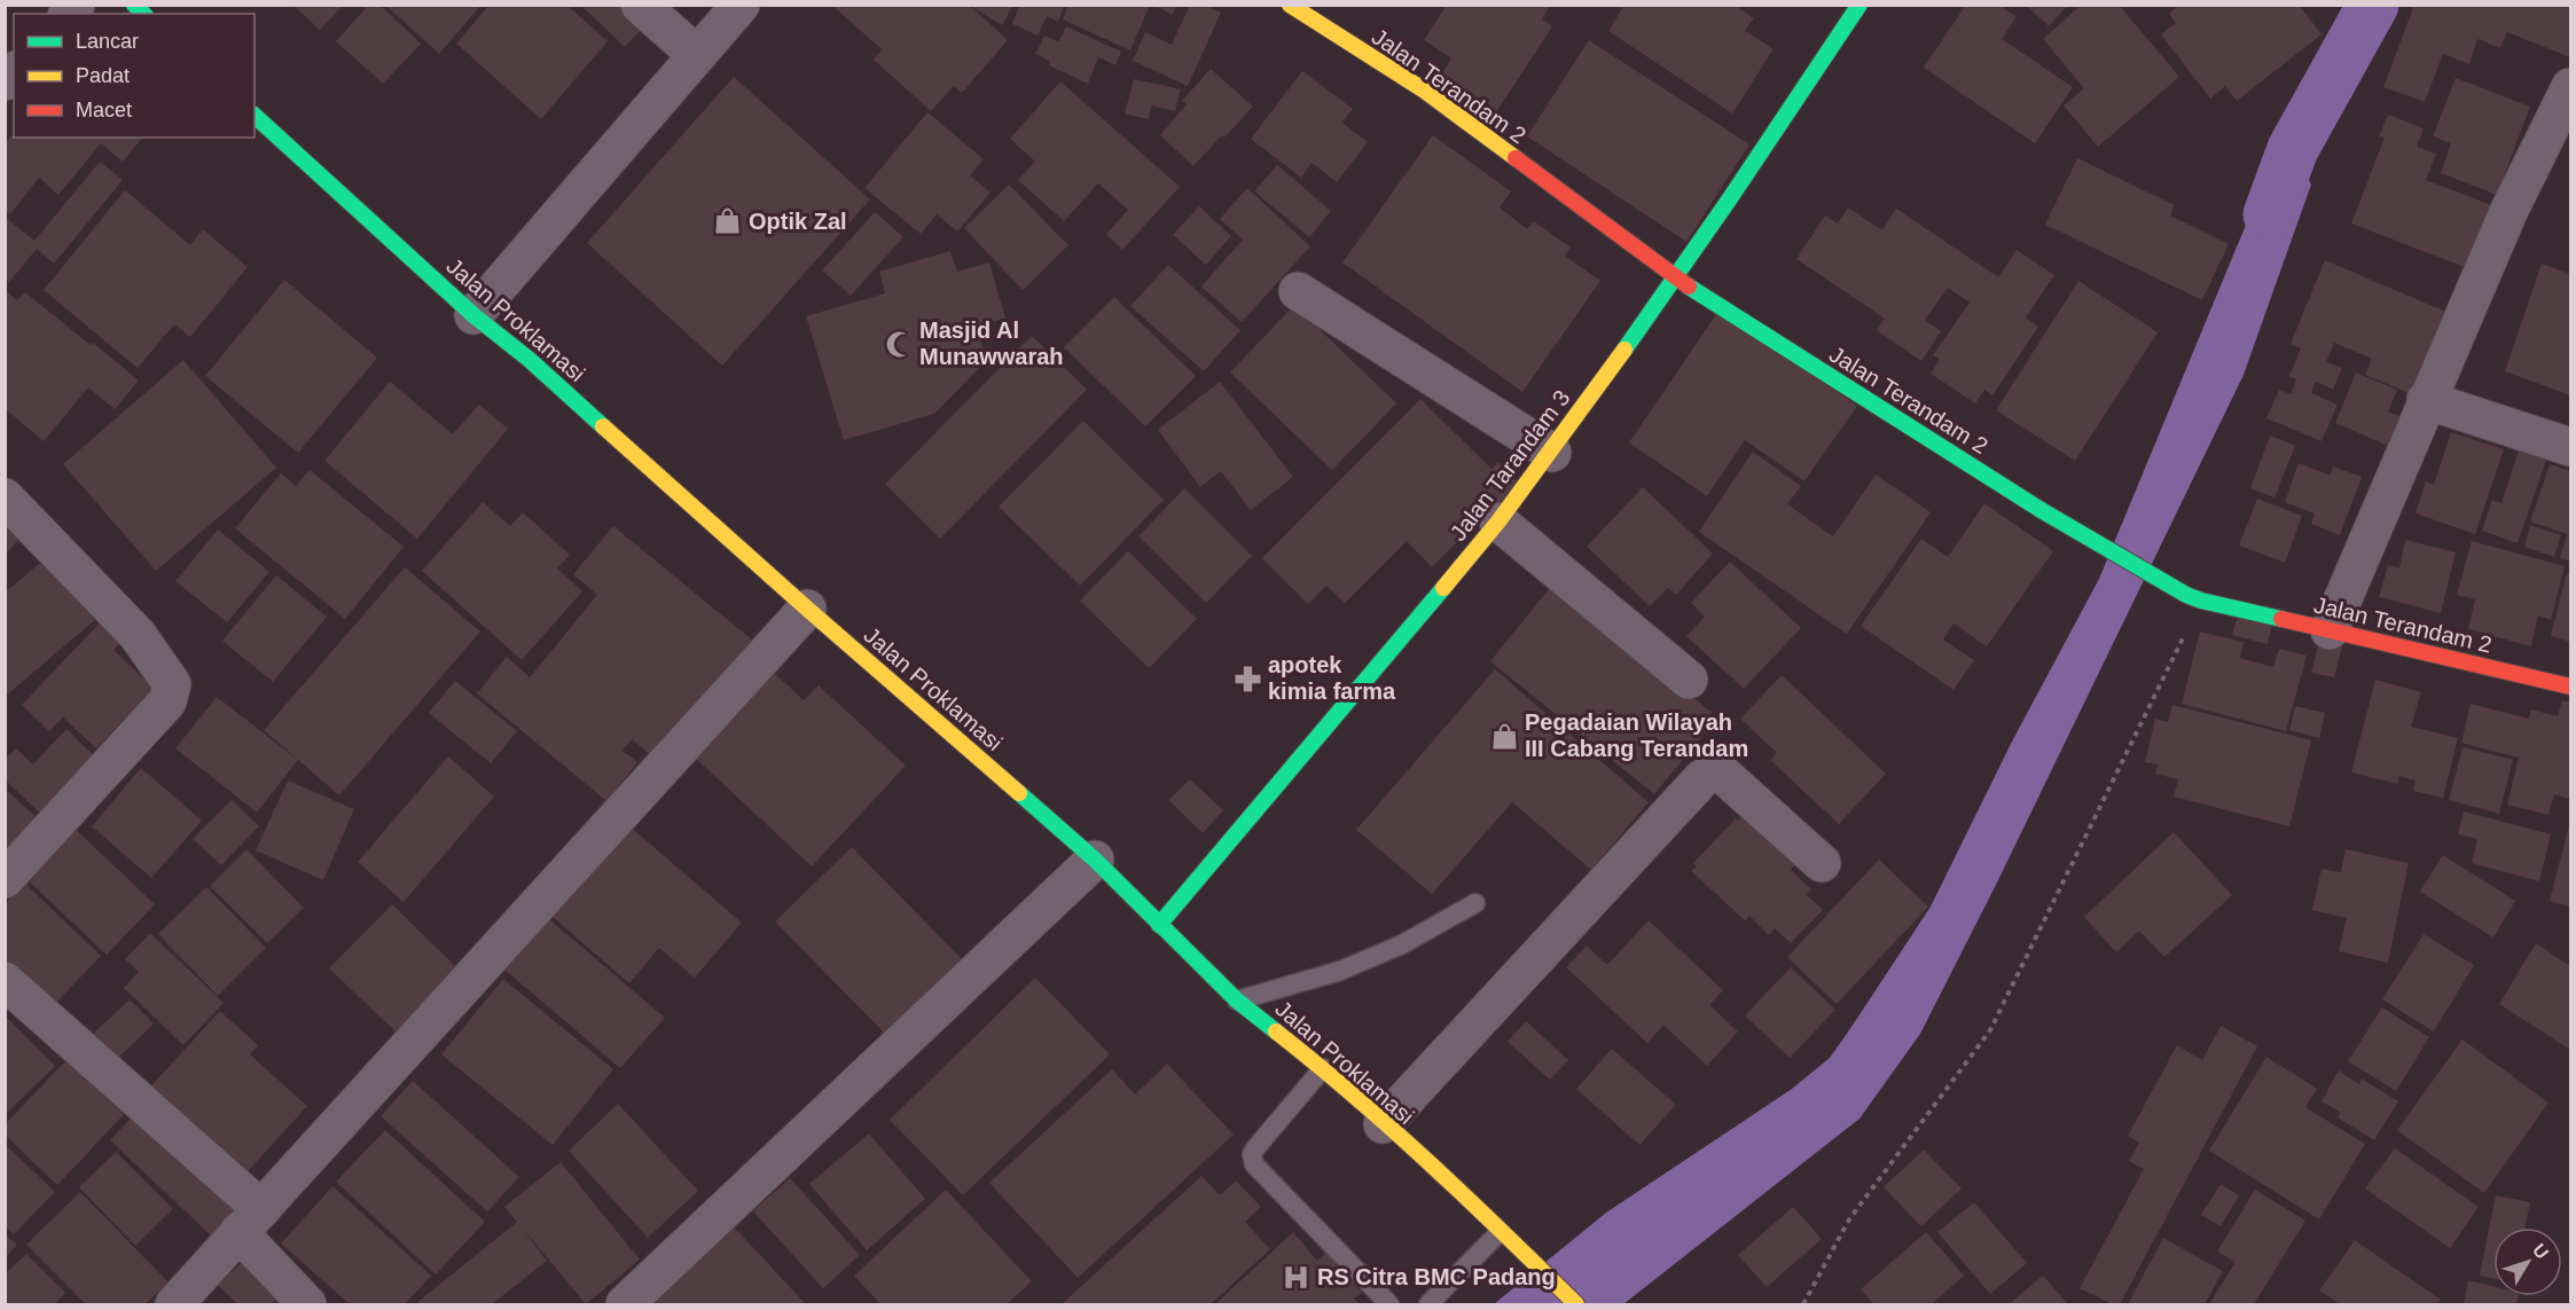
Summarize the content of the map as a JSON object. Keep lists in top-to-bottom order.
{
  "streets": {
    "street": ["Jalan Terandam 2", "Jalan Proklamasi", "Jalan Tarandam 3"]
  },
  "crossings": [
    ["Jalan Terandam 2", "Jalan Tarandam 3"],
    ["Jalan Proklamasi", "Jalan Tarandam 3"]
  ],
  "places": {
    "shop": ["Optik Zal", "Pegadaian Wilayah III Cabang Terandam"],
    "mosque": ["Masjid Al Munawwarah"],
    "pharmacy": ["apotek kimia farma"],
    "hospital": ["RS Citra BMC Padang"]
  },
  "legend": ["Lancar", "Padat", "Macet"],
  "north": "top right"
}
